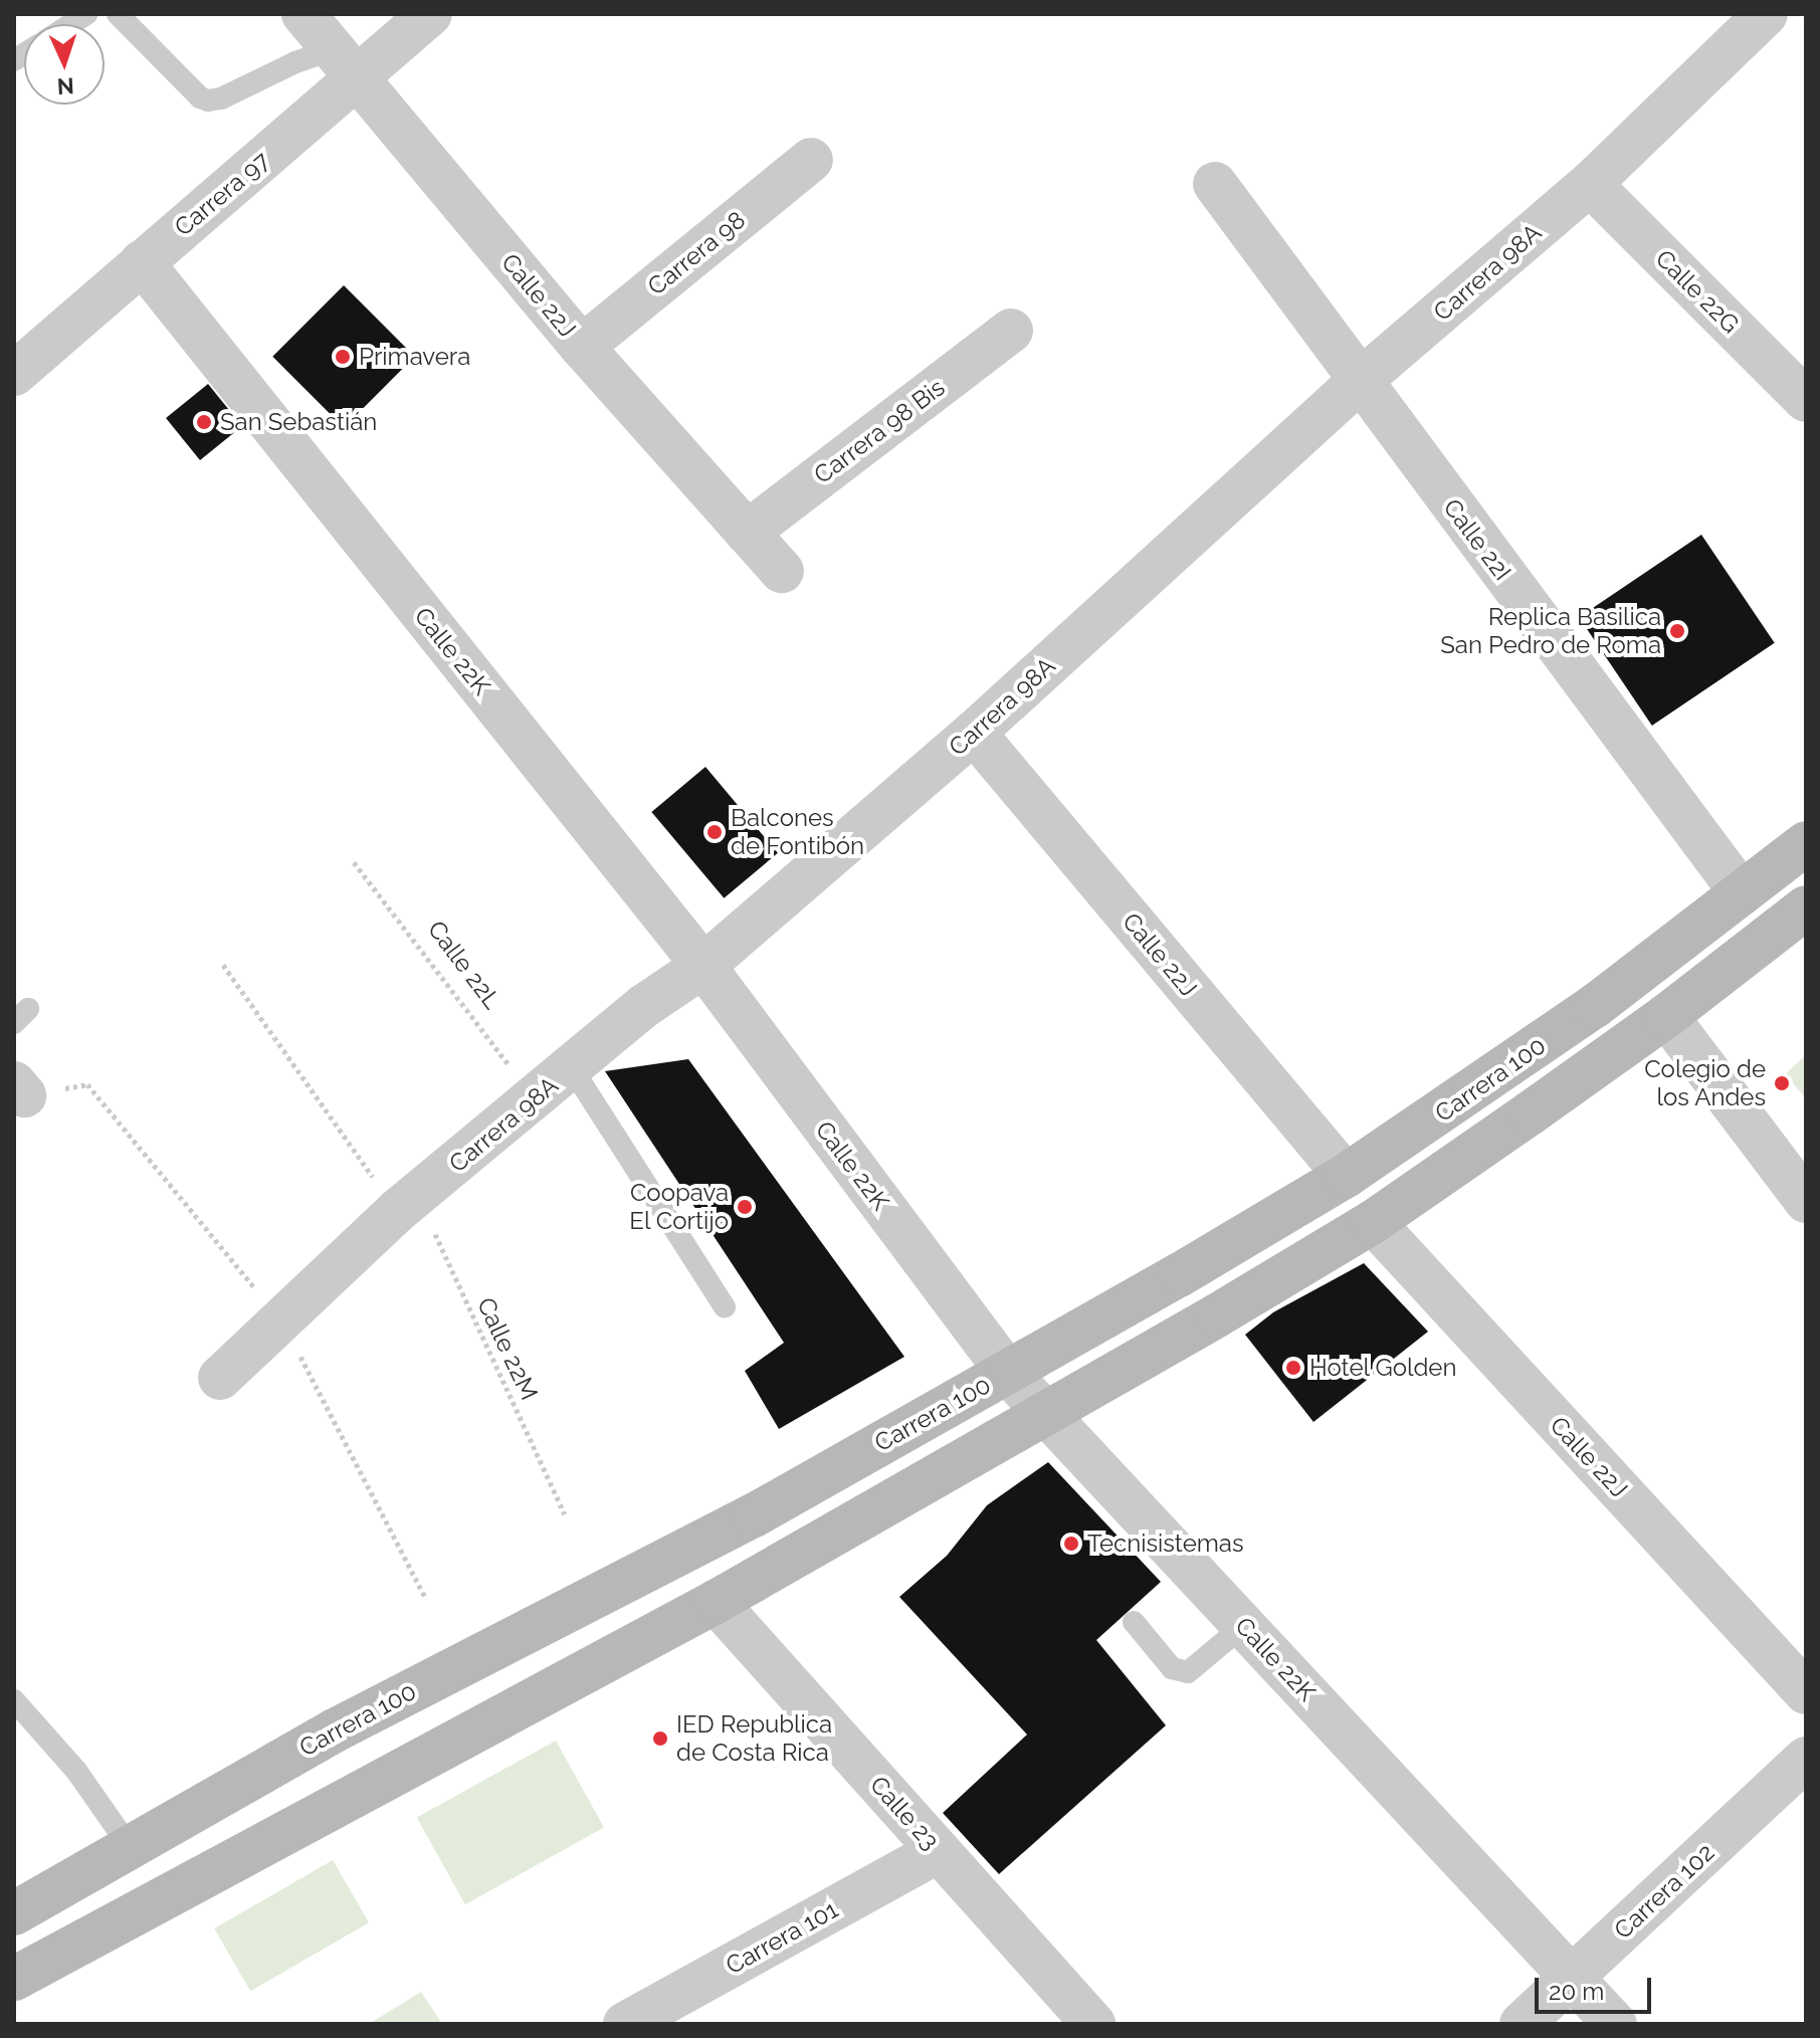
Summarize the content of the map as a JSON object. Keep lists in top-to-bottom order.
{
  "streets": {
    "main road": ["Carrera 100"],
    "street": [
      "Carrera 97",
      "Carrera 98",
      "Carrera 98A",
      "Calle 22G",
      "Calle 22J",
      "Carrera 98 Bis",
      "Calle 22I",
      "Calle 22K",
      "Calle 23",
      "Carrera 102",
      "Carrera 101"
    ],
    "path": ["Calle 22L", "Calle 22M"]
  },
  "crossings": [
    ["Carrera 97", "Calle 22J"],
    ["Carrera 97", "Calle 22K"],
    ["Carrera 98", "Calle 22J"],
    ["Carrera 98A", "Calle 22G"],
    ["Carrera 98A", "Calle 22J"],
    ["Carrera 98A", "Calle 22I"],
    ["Carrera 98A", "Calle 22K"],
    ["Carrera 98A", "Calle 22L"],
    ["Carrera 98A", "Calle 22M"],
    ["Calle 22J", "Carrera 98 Bis"],
    ["Calle 22J", "Carrera 100"],
    ["Calle 22I", "Carrera 100"],
    ["Calle 22K", "Carrera 100"],
    ["Calle 22K", "Carrera 102"],
    ["Carrera 100", "Calle 23"],
    ["Calle 23", "Carrera 101"]
  ],
  "places": [
    "Primavera",
    "San Sebastián",
    "Replica Basilica San Pedro de Roma",
    "Balcones de Fontibón",
    "Colegio de los Andes",
    "Coopava El Cortijo",
    "Hotel Golden",
    "Tecnisistemas",
    "IED Republica de Costa Rica"
  ],
  "scale_bar": "20 m",
  "north": "bottom"
}
